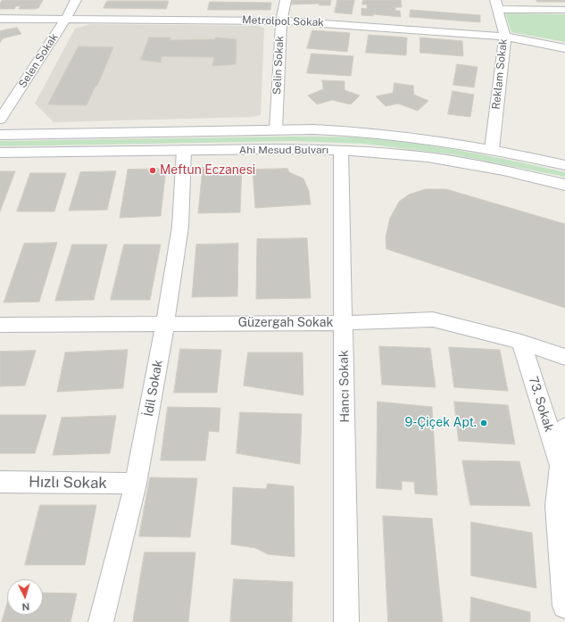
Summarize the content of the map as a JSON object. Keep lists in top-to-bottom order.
{
  "streets": {
    "main road": ["Ahi Mesud Bulvarı"],
    "street": [
      "Metrolpol Sokak",
      "Selen Sokak",
      "Selin Sokak",
      "Reklam Sokak",
      "Güzergah Sokak",
      "Hancı Sokak",
      "İdil Sokak",
      "73. Sokak",
      "Hızlı Sokak"
    ]
  },
  "crossings": [
    ["Metrolpol Sokak", "Selen Sokak"],
    ["Metrolpol Sokak", "Selin Sokak"],
    ["Metrolpol Sokak", "Reklam Sokak"],
    ["Selin Sokak", "Ahi Mesud Bulvarı"],
    ["Reklam Sokak", "Ahi Mesud Bulvarı"],
    ["Ahi Mesud Bulvarı", "Hancı Sokak"],
    ["Ahi Mesud Bulvarı", "İdil Sokak"],
    ["Güzergah Sokak", "Hancı Sokak"],
    ["Güzergah Sokak", "İdil Sokak"],
    ["Güzergah Sokak", "73. Sokak"],
    ["İdil Sokak", "Hızlı Sokak"]
  ],
  "places": ["Meftun Eczanesi", "9-Çiçek Apt."],
  "north": "bottom"
}
